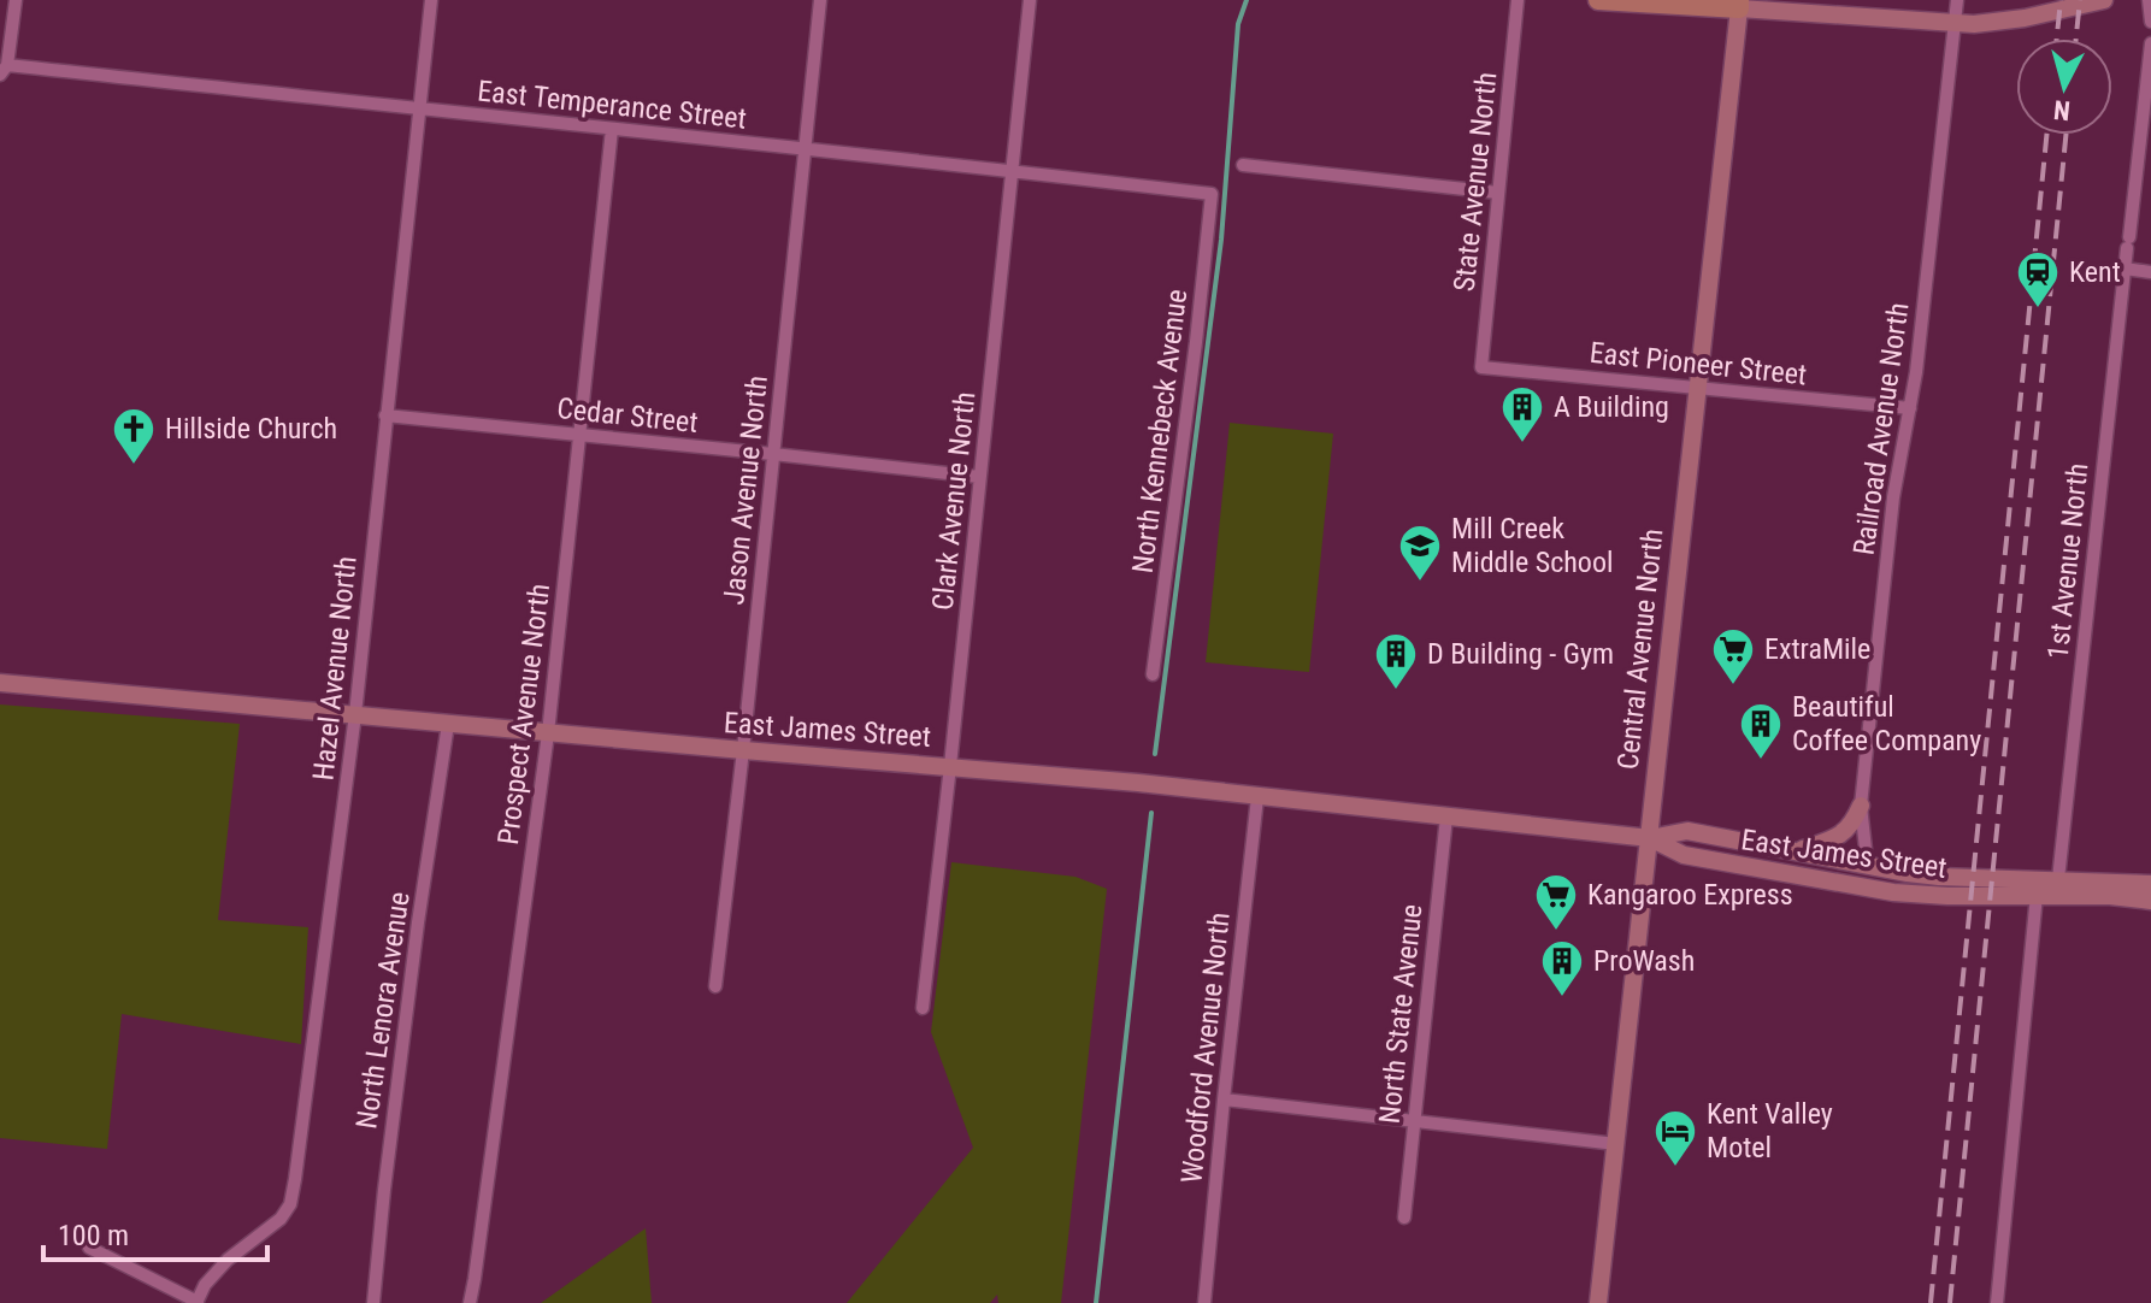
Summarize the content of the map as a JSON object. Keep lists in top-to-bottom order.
{
  "streets": {
    "main road": ["Central Avenue North", "East James Street"],
    "street": [
      "East Temperance Street",
      "State Avenue North",
      "East Pioneer Street",
      "Cedar Street",
      "Railroad Avenue North",
      "North Kennebeck Avenue",
      "Jason Avenue North",
      "Clark Avenue North",
      "1st Avenue North",
      "Hazel Avenue North",
      "Prospect Avenue North",
      "North Lenora Avenue",
      "North State Avenue",
      "Woodford Avenue North"
    ]
  },
  "crossings": [
    ["East Temperance Street", "North Kennebeck Avenue"],
    ["East Temperance Street", "Jason Avenue North"],
    ["East Temperance Street", "Clark Avenue North"],
    ["East Temperance Street", "Hazel Avenue North"],
    ["East Temperance Street", "Prospect Avenue North"],
    ["State Avenue North", "East Pioneer Street"],
    ["East Pioneer Street", "Railroad Avenue North"],
    ["East Pioneer Street", "Central Avenue North"],
    ["Cedar Street", "Jason Avenue North"],
    ["Cedar Street", "Clark Avenue North"],
    ["Cedar Street", "Hazel Avenue North"],
    ["Cedar Street", "Prospect Avenue North"],
    ["Railroad Avenue North", "East James Street"],
    ["Jason Avenue North", "East James Street"],
    ["Clark Avenue North", "East James Street"],
    ["1st Avenue North", "East James Street"],
    ["Central Avenue North", "East James Street"],
    ["Hazel Avenue North", "East James Street"],
    ["Prospect Avenue North", "East James Street"],
    ["East James Street", "North Lenora Avenue"],
    ["East James Street", "North State Avenue"],
    ["East James Street", "Woodford Avenue North"]
  ],
  "places": {
    "station": ["Kent"],
    "building": [
      "A Building",
      "D Building - Gym",
      "Beautiful Coffee Company",
      "ProWash"
    ],
    "church": ["Hillside Church"],
    "school or university": ["Mill Creek Middle School"],
    "supermarket": ["ExtraMile", "Kangaroo Express"],
    "hotel": ["Kent Valley Motel"]
  },
  "scale_bar": "100 m",
  "north": "bottom"
}
